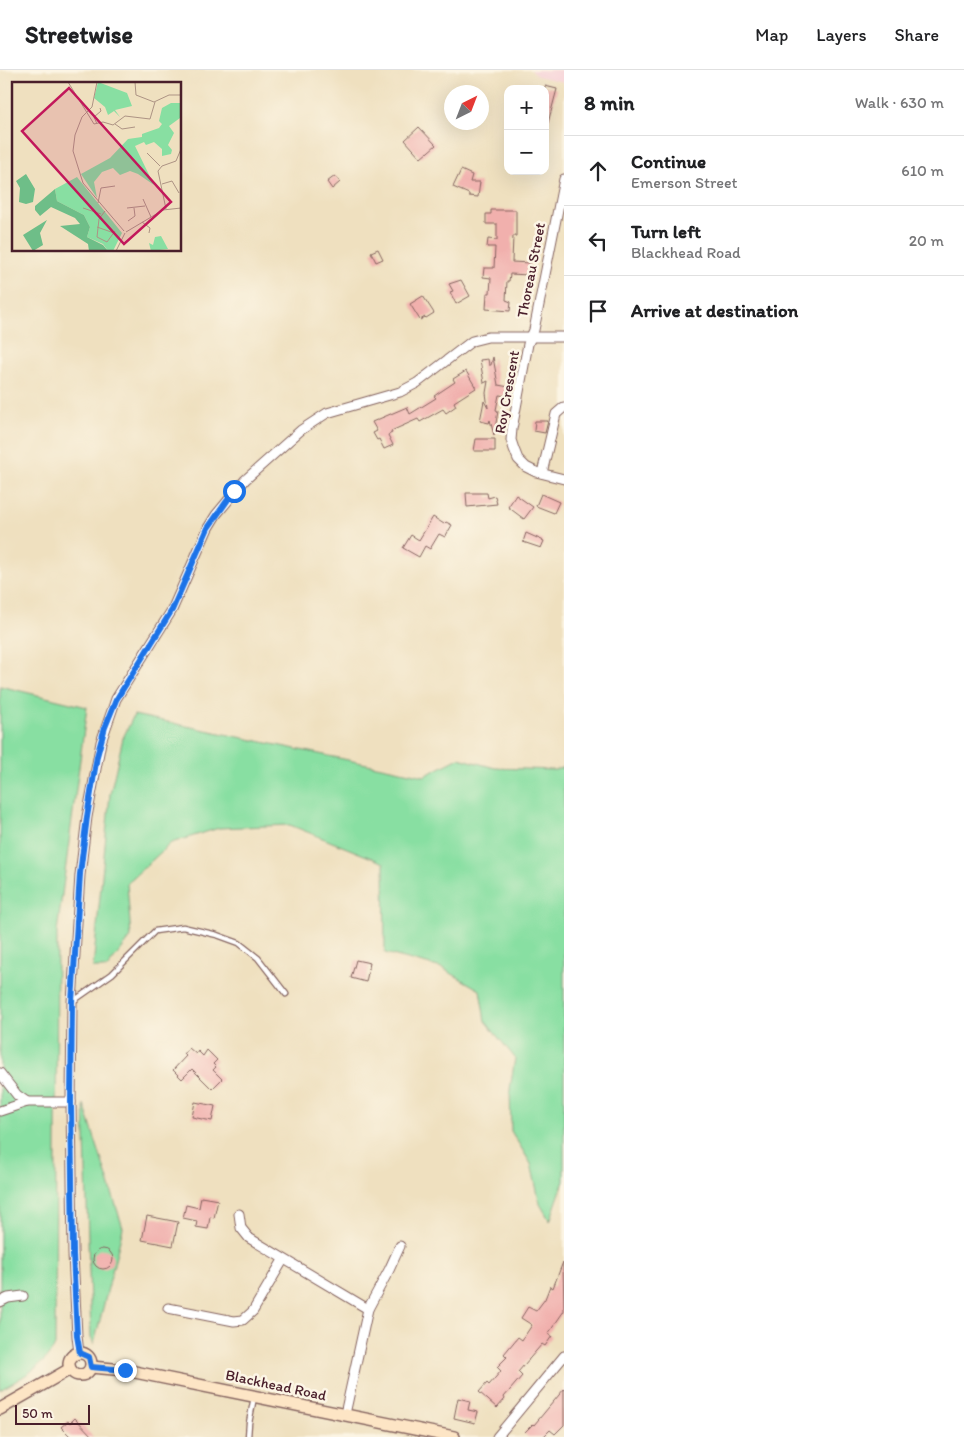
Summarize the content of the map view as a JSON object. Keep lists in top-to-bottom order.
{
  "streets": {
    "main road": ["Blackhead Road"],
    "street": ["Thoreau Street", "Roy Crescent"]
  },
  "crossings": [
    ["Thoreau Street", "Roy Crescent"]
  ],
  "scale_bar": "50 m",
  "north": "top right",
  "page": {
    "header": "Streetwise",
    "nav": ["Map", "Layers", "Share"],
    "heading": ["8 min", "Walk · 630 m"],
    "map_buttons": ["+", "−"],
    "list": [
      ["Continue", "Emerson Street", "610 m"],
      ["Turn left", "Blackhead Road", "20 m"],
      "Arrive at destination"
    ],
    "scale": "50 m"
  }
}
